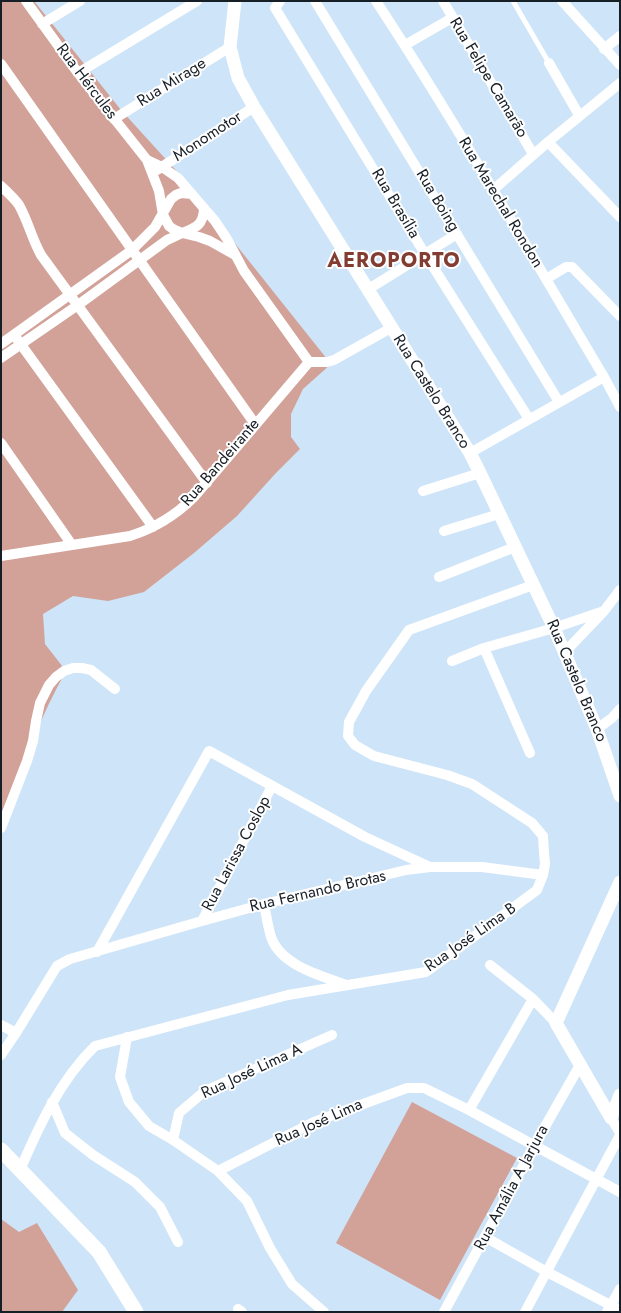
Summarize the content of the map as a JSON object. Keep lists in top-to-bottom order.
{
  "streets": {
    "street": [
      "Rua Felipe Camarão",
      "Rua Hércules",
      "Rua Mirage",
      "Monomotor",
      "Rua Boing",
      "Rua Marechal Rondon",
      "Rua Brasília",
      "Rua Castelo Branco",
      "Rua Bandeirante",
      "Rua Larissa Coslop",
      "Rua Fernando Brotas",
      "Rua José Lima B",
      "Rua José Lima A",
      "Rua José Lima",
      "Rua Amália A Jarjura"
    ]
  },
  "crossings": [
    ["Rua Hércules", "Rua Mirage"],
    ["Rua Hércules", "Monomotor"],
    ["Rua Hércules", "Rua Bandeirante"],
    ["Rua Mirage", "Rua Castelo Branco"],
    ["Monomotor", "Rua Castelo Branco"],
    ["Rua Castelo Branco", "Rua José Lima B"],
    ["Rua Larissa Coslop", "Rua Fernando Brotas"],
    ["Rua Fernando Brotas", "Rua José Lima B"]
  ],
  "districts": ["AEROPORTO"]
}
